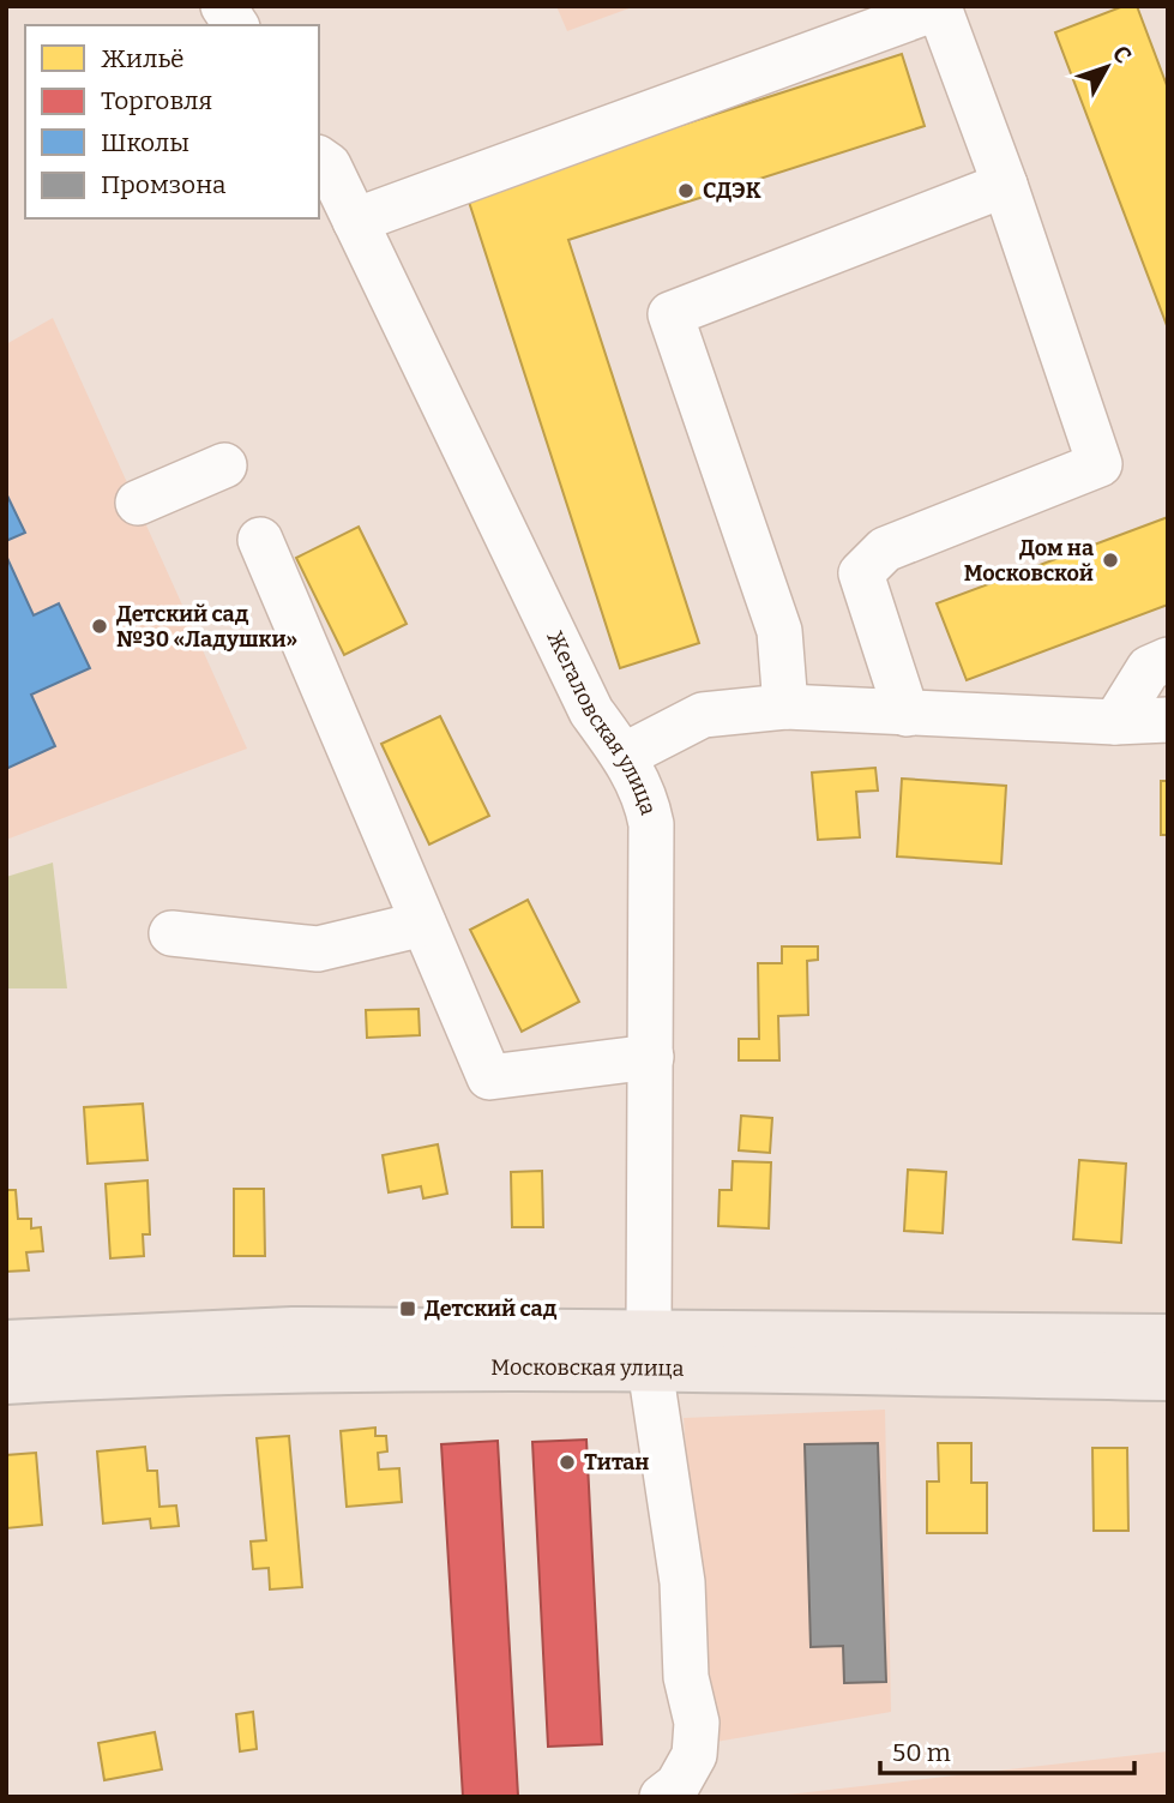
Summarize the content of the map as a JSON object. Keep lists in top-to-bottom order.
{
  "streets": {
    "main road": ["Московская улица"],
    "street": ["Жегаловская улица"]
  },
  "crossings": [
    ["Жегаловская улица", "Московская улица"]
  ],
  "places": {
    "other": [
      "СДЭК",
      "Дом на Московской",
      "Детский сад №30 «Ладушки»",
      "Титан"
    ],
    "transit": ["Детский сад"]
  },
  "legend": [
    "Жильё",
    "Торговля",
    "Школы",
    "Промзона"
  ],
  "scale_bar": "50 m",
  "north": "top right"
}
